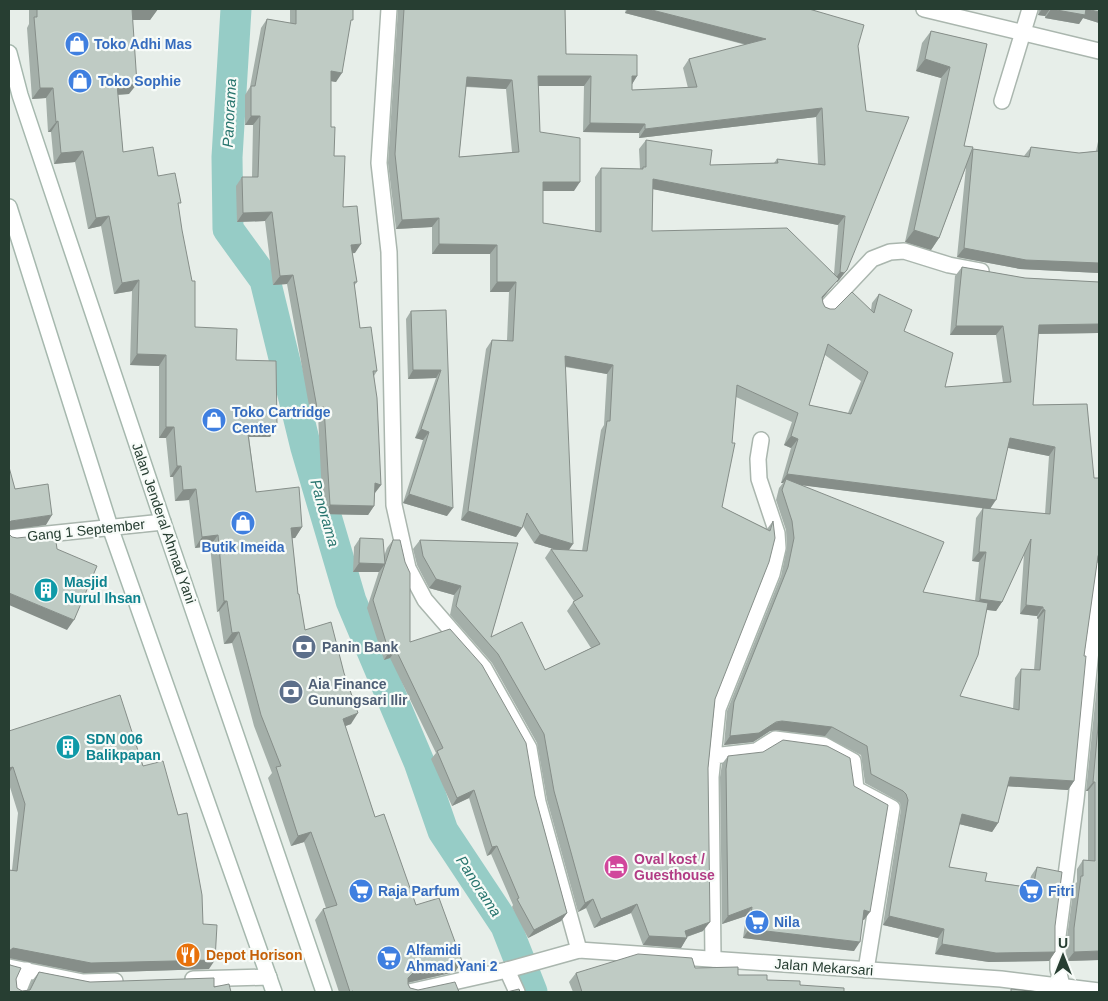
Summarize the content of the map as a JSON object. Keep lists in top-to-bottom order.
{
  "streets": {
    "street": ["Jalan Jenderal Ahmad Yani", "Gang 1 September", "Jalan Mekarsari"]
  },
  "crossings": [
    ["Jalan Jenderal Ahmad Yani", "Gang 1 September"]
  ],
  "water": ["Panorama"],
  "places": {
    "shop": [
      "Toko Adhi Mas",
      "Toko Sophie",
      "Toko Cartridge Center",
      "Butik Imeida"
    ],
    "building": ["Masjid Nurul Ihsan", "SDN 006 Balikpapan"],
    "bank": ["Panin Bank", "Aia Finance Gunungsari Ilir"],
    "hotel": ["Oval kost / Guesthouse"],
    "supermarket": [
      "Raja Parfum",
      "Fitri",
      "Nila",
      "Alfamidi Ahmad Yani 2"
    ],
    "restaurant": ["Depot Horison"]
  },
  "north": "top"
}
